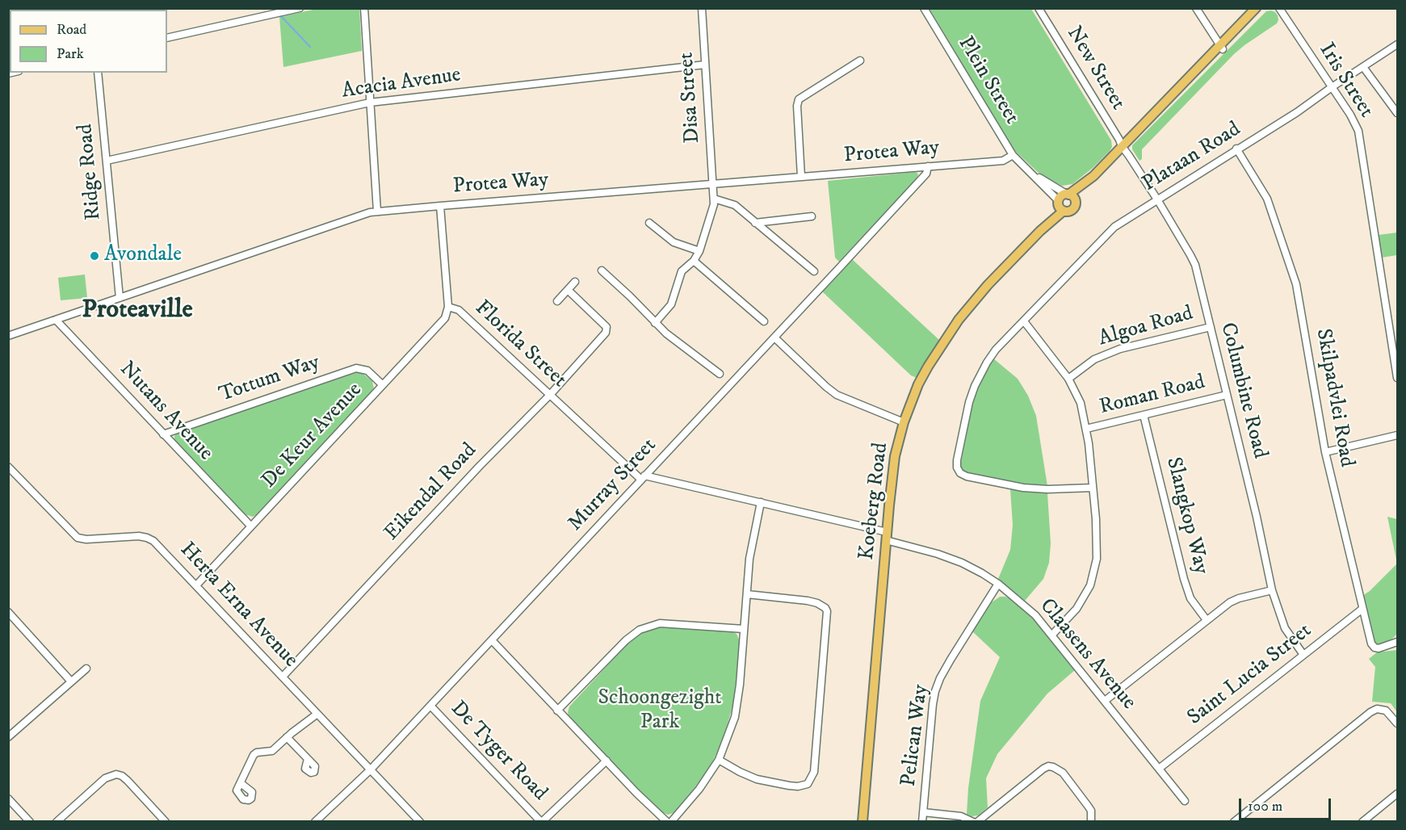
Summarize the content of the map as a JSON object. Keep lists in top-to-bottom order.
{
  "streets": {
    "main road": ["Koeberg Road"],
    "street": [
      "New Street",
      "Plein Street",
      "Iris Street",
      "Acacia Avenue",
      "Disa Street",
      "Protea Way",
      "Plataan Road",
      "Ridge Road",
      "Algoa Road",
      "Florida Street",
      "Tottum Way",
      "Columbine Road",
      "Roman Road",
      "Skilpadvlei Road",
      "Nutans Avenue",
      "De Keur Avenue",
      "Murray Street",
      "Eikendal Road",
      "Slangkop Way",
      "Herta Erna Avenue",
      "Claasens Avenue",
      "Saint Lucia Street",
      "Pelican Way",
      "De Tyger Road"
    ]
  },
  "crossings": [
    ["New Street", "Columbine Road"],
    ["Plein Street", "Protea Way"],
    ["Plein Street", "Koeberg Road"],
    ["Iris Street", "Plataan Road"],
    ["Acacia Avenue", "Disa Street"],
    ["Acacia Avenue", "Ridge Road"],
    ["Disa Street", "Protea Way"],
    ["Protea Way", "Ridge Road"],
    ["Protea Way", "Florida Street"],
    ["Protea Way", "Nutans Avenue"],
    ["Protea Way", "Murray Street"],
    ["Plataan Road", "Columbine Road"],
    ["Plataan Road", "Skilpadvlei Road"],
    ["Algoa Road", "Columbine Road"],
    ["Florida Street", "De Keur Avenue"],
    ["Florida Street", "Murray Street"],
    ["Florida Street", "Eikendal Road"],
    ["Florida Street", "Claasens Avenue"],
    ["Tottum Way", "Nutans Avenue"],
    ["Tottum Way", "De Keur Avenue"],
    ["Columbine Road", "Roman Road"],
    ["Columbine Road", "Saint Lucia Street"],
    ["Roman Road", "Slangkop Way"],
    ["Skilpadvlei Road", "Saint Lucia Street"],
    ["Nutans Avenue", "De Keur Avenue"],
    ["De Keur Avenue", "Herta Erna Avenue"],
    ["Murray Street", "Herta Erna Avenue"],
    ["Murray Street", "Claasens Avenue"],
    ["Murray Street", "De Tyger Road"],
    ["Eikendal Road", "Herta Erna Avenue"],
    ["Koeberg Road", "Claasens Avenue"],
    ["Claasens Avenue", "Saint Lucia Street"],
    ["Claasens Avenue", "Pelican Way"]
  ],
  "districts": ["Proteaville"],
  "parks": ["Schoongezight Park"],
  "places": ["Avondale"],
  "legend": ["Road", "Park"],
  "scale_bar": "100 m"
}
